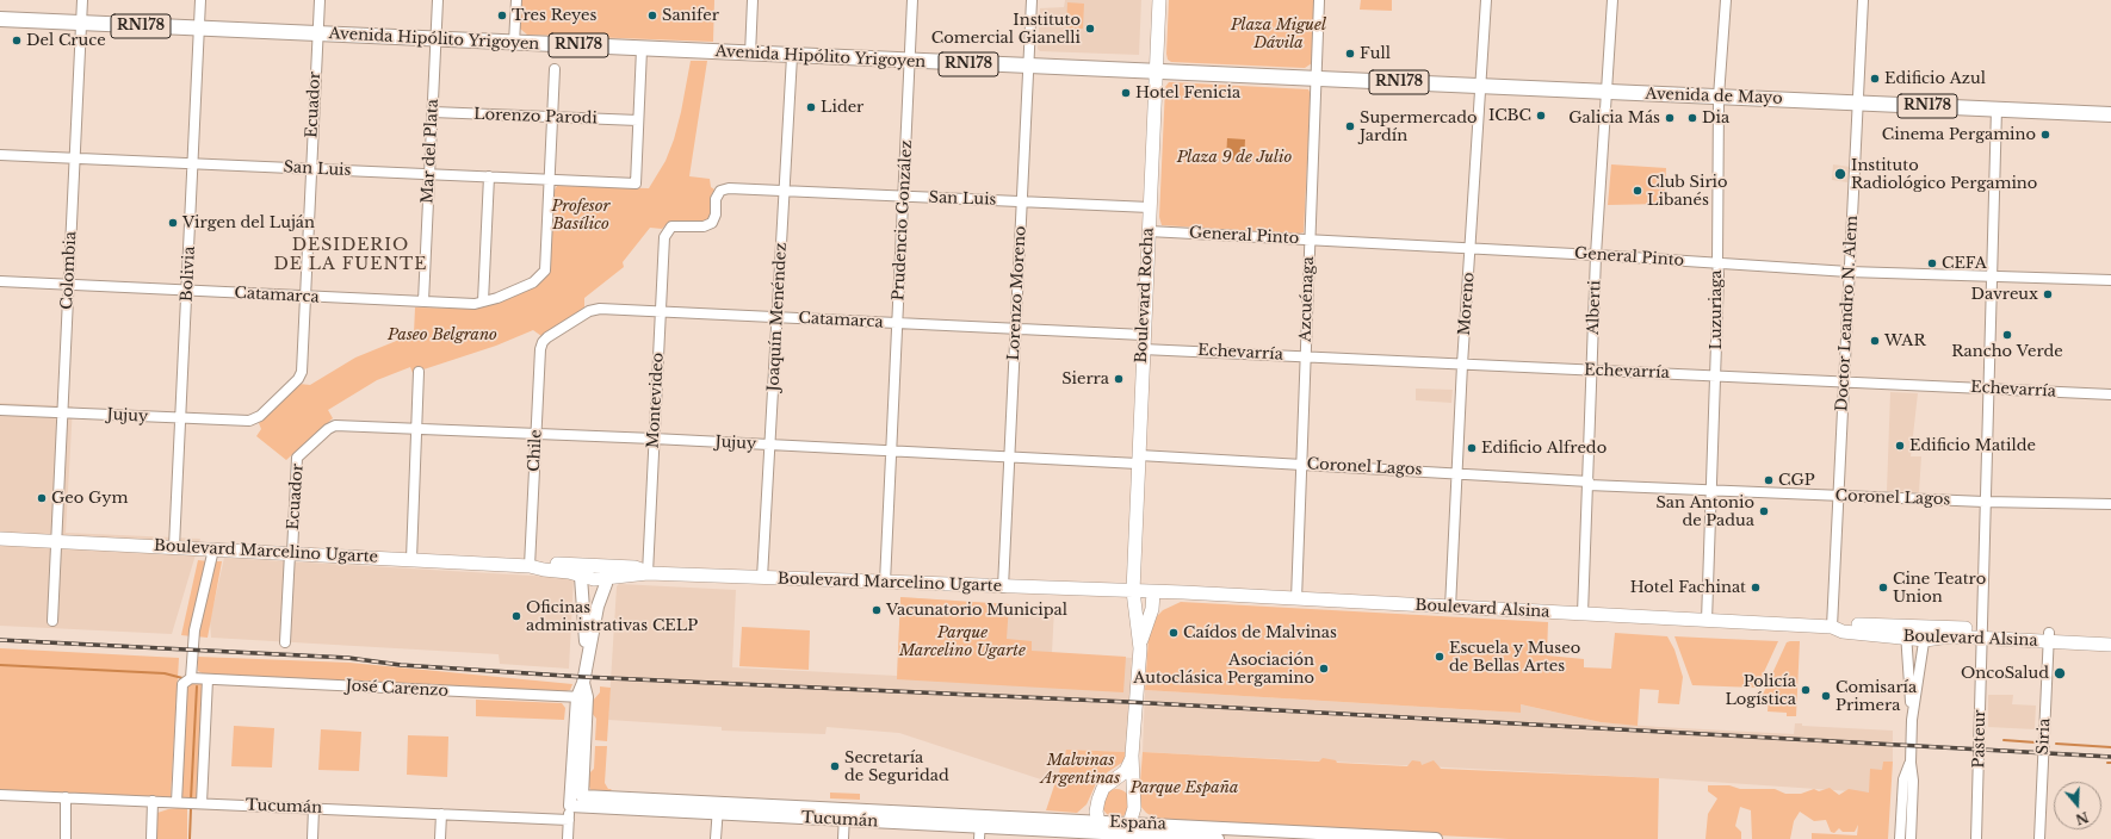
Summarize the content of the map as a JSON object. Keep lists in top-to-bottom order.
{
  "streets": {
    "main road": [
      "RN178",
      "Avenida Hipólito Yrigoyen",
      "Avenida de Mayo",
      "Boulevard Rocha",
      "Boulevard Marcelino Ugarte",
      "Boulevard Alsina"
    ],
    "street": [
      "Ecuador",
      "Lorenzo Parodi",
      "Mar del Plata",
      "San Luis",
      "Prudencio González",
      "General Pinto",
      "Colombia",
      "Bolivia",
      "Lorenzo Moreno",
      "Catamarca",
      "Azcuénaga",
      "Moreno",
      "Alberti",
      "Luzuriaga",
      "Doctor Leandro N. Alem",
      "Joaquín Menéndez",
      "Echevarría",
      "Montevideo",
      "Jujuy",
      "Chile",
      "Coronel Lagos",
      "José Carenzo",
      "Siria",
      "Pasteur",
      "Tucumán",
      "España"
    ]
  },
  "crossings": [
    ["RN178", "Avenida Hipólito Yrigoyen"],
    ["RN178", "Avenida de Mayo"],
    ["RN178", "Boulevard Rocha"],
    ["RN178", "Azcuénaga"],
    ["Avenida Hipólito Yrigoyen", "Ecuador"],
    ["Avenida Hipólito Yrigoyen", "Mar del Plata"],
    ["Avenida Hipólito Yrigoyen", "Prudencio González"],
    ["Avenida Hipólito Yrigoyen", "Colombia"],
    ["Avenida Hipólito Yrigoyen", "Bolivia"],
    ["Avenida Hipólito Yrigoyen", "Lorenzo Moreno"],
    ["Avenida Hipólito Yrigoyen", "Boulevard Rocha"],
    ["Avenida Hipólito Yrigoyen", "Joaquín Menéndez"],
    ["Avenida de Mayo", "Azcuénaga"],
    ["Avenida de Mayo", "Moreno"],
    ["Avenida de Mayo", "Alberti"],
    ["Avenida de Mayo", "Luzuriaga"],
    ["Avenida de Mayo", "Doctor Leandro N. Alem"],
    ["Avenida de Mayo", "Pasteur"],
    ["Ecuador", "San Luis"],
    ["Ecuador", "Catamarca"],
    ["Ecuador", "Jujuy"],
    ["Ecuador", "Boulevard Marcelino Ugarte"],
    ["Lorenzo Parodi", "Mar del Plata"],
    ["Lorenzo Parodi", "San Luis"],
    ["Mar del Plata", "San Luis"],
    ["Mar del Plata", "Catamarca"],
    ["San Luis", "Prudencio González"],
    ["San Luis", "Colombia"],
    ["San Luis", "Bolivia"],
    ["San Luis", "Lorenzo Moreno"],
    ["San Luis", "Catamarca"],
    ["San Luis", "Boulevard Rocha"],
    ["San Luis", "Joaquín Menéndez"],
    ["San Luis", "Montevideo"],
    ["Prudencio González", "Catamarca"],
    ["Prudencio González", "Jujuy"],
    ["Prudencio González", "Boulevard Marcelino Ugarte"],
    ["General Pinto", "Boulevard Rocha"],
    ["General Pinto", "Azcuénaga"],
    ["General Pinto", "Moreno"],
    ["General Pinto", "Alberti"],
    ["General Pinto", "Luzuriaga"],
    ["General Pinto", "Doctor Leandro N. Alem"],
    ["General Pinto", "Pasteur"],
    ["Colombia", "Catamarca"],
    ["Colombia", "Jujuy"],
    ["Colombia", "Boulevard Marcelino Ugarte"],
    ["Bolivia", "Catamarca"],
    ["Bolivia", "Jujuy"],
    ["Bolivia", "Boulevard Marcelino Ugarte"],
    ["Lorenzo Moreno", "Catamarca"],
    ["Lorenzo Moreno", "Jujuy"],
    ["Lorenzo Moreno", "Boulevard Marcelino Ugarte"],
    ["Catamarca", "Boulevard Rocha"],
    ["Catamarca", "Joaquín Menéndez"],
    ["Catamarca", "Montevideo"],
    ["Catamarca", "Chile"],
    ["Boulevard Rocha", "Echevarría"],
    ["Boulevard Rocha", "Jujuy"],
    ["Boulevard Rocha", "Coronel Lagos"],
    ["Boulevard Rocha", "Boulevard Marcelino Ugarte"],
    ["Boulevard Rocha", "Boulevard Alsina"],
    ["Azcuénaga", "Echevarría"],
    ["Azcuénaga", "Coronel Lagos"],
    ["Azcuénaga", "Boulevard Alsina"],
    ["Moreno", "Echevarría"],
    ["Moreno", "Coronel Lagos"],
    ["Moreno", "Boulevard Alsina"],
    ["Alberti", "Echevarría"],
    ["Alberti", "Coronel Lagos"],
    ["Alberti", "Boulevard Alsina"],
    ["Luzuriaga", "Echevarría"],
    ["Luzuriaga", "Coronel Lagos"],
    ["Luzuriaga", "Boulevard Alsina"],
    ["Doctor Leandro N. Alem", "Echevarría"],
    ["Doctor Leandro N. Alem", "Coronel Lagos"],
    ["Doctor Leandro N. Alem", "Boulevard Alsina"],
    ["Joaquín Menéndez", "Jujuy"],
    ["Joaquín Menéndez", "Boulevard Marcelino Ugarte"],
    ["Echevarría", "Pasteur"],
    ["Montevideo", "Jujuy"],
    ["Montevideo", "Boulevard Marcelino Ugarte"],
    ["Jujuy", "Chile"],
    ["Jujuy", "Coronel Lagos"],
    ["Chile", "Boulevard Marcelino Ugarte"],
    ["Coronel Lagos", "Pasteur"],
    ["Boulevard Marcelino Ugarte", "Boulevard Alsina"],
    ["Boulevard Alsina", "Siria"],
    ["Boulevard Alsina", "Pasteur"],
    ["Tucumán", "España"]
  ],
  "districts": ["DESIDERIO DE LA FUENTE"],
  "parks": [
    "Plaza Miguel Dávila",
    "Plaza 9 de Julio",
    "Profesor Basílico",
    "Paseo Belgrano",
    "Parque Marcelino Ugarte",
    "Malvinas Argentinas",
    "Parque España"
  ],
  "places": [
    "Tres Reyes",
    "Sanifer",
    "Instituto Comercial Gianelli",
    "Del Cruce",
    "Full",
    "Edificio Azul",
    "Hotel Fenicia",
    "Lider",
    "ICBC",
    "Galicia Más",
    "Dia",
    "Supermercado Jardín",
    "Cinema Pergamino",
    "Instituto Radiológico Pergamino",
    "Club Sirio Libanés",
    "Virgen del Luján",
    "CEFA",
    "Davreux",
    "Rancho Verde",
    "WAR",
    "Sierra",
    "Edificio Matilde",
    "Edificio Alfredo",
    "CGP",
    "Geo Gym",
    "San Antonio de Padua",
    "Hotel Fachinat",
    "Cine Teatro Union",
    "Vacunatorio Municipal",
    "Oficinas administrativas CELP",
    "Caídos de Malvinas",
    "Escuela y Museo de Bellas Artes",
    "Asociación Autoclásica Pergamino",
    "OncoSalud",
    "Policía Logística",
    "Comisaría Primera",
    "Secretaría de Seguridad"
  ],
  "north": "bottom"
}
